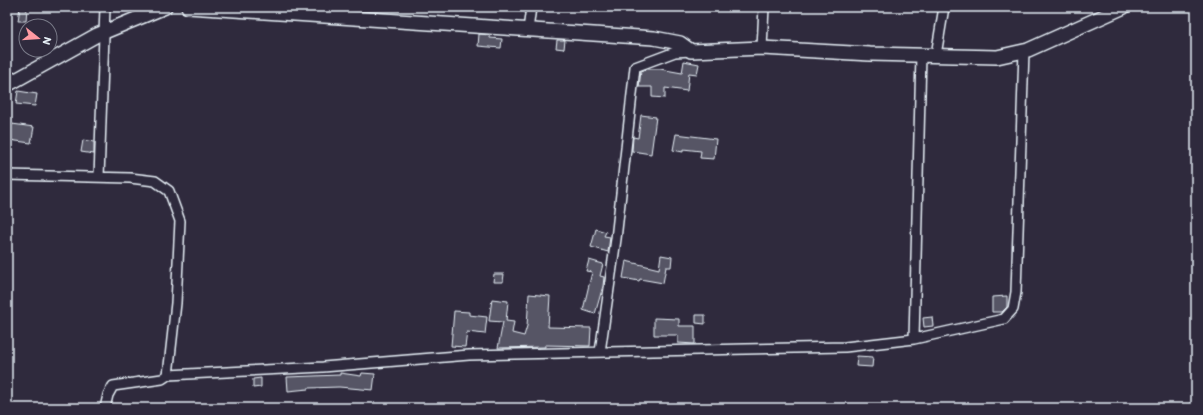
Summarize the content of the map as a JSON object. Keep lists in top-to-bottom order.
{
  "north": "right"
}
